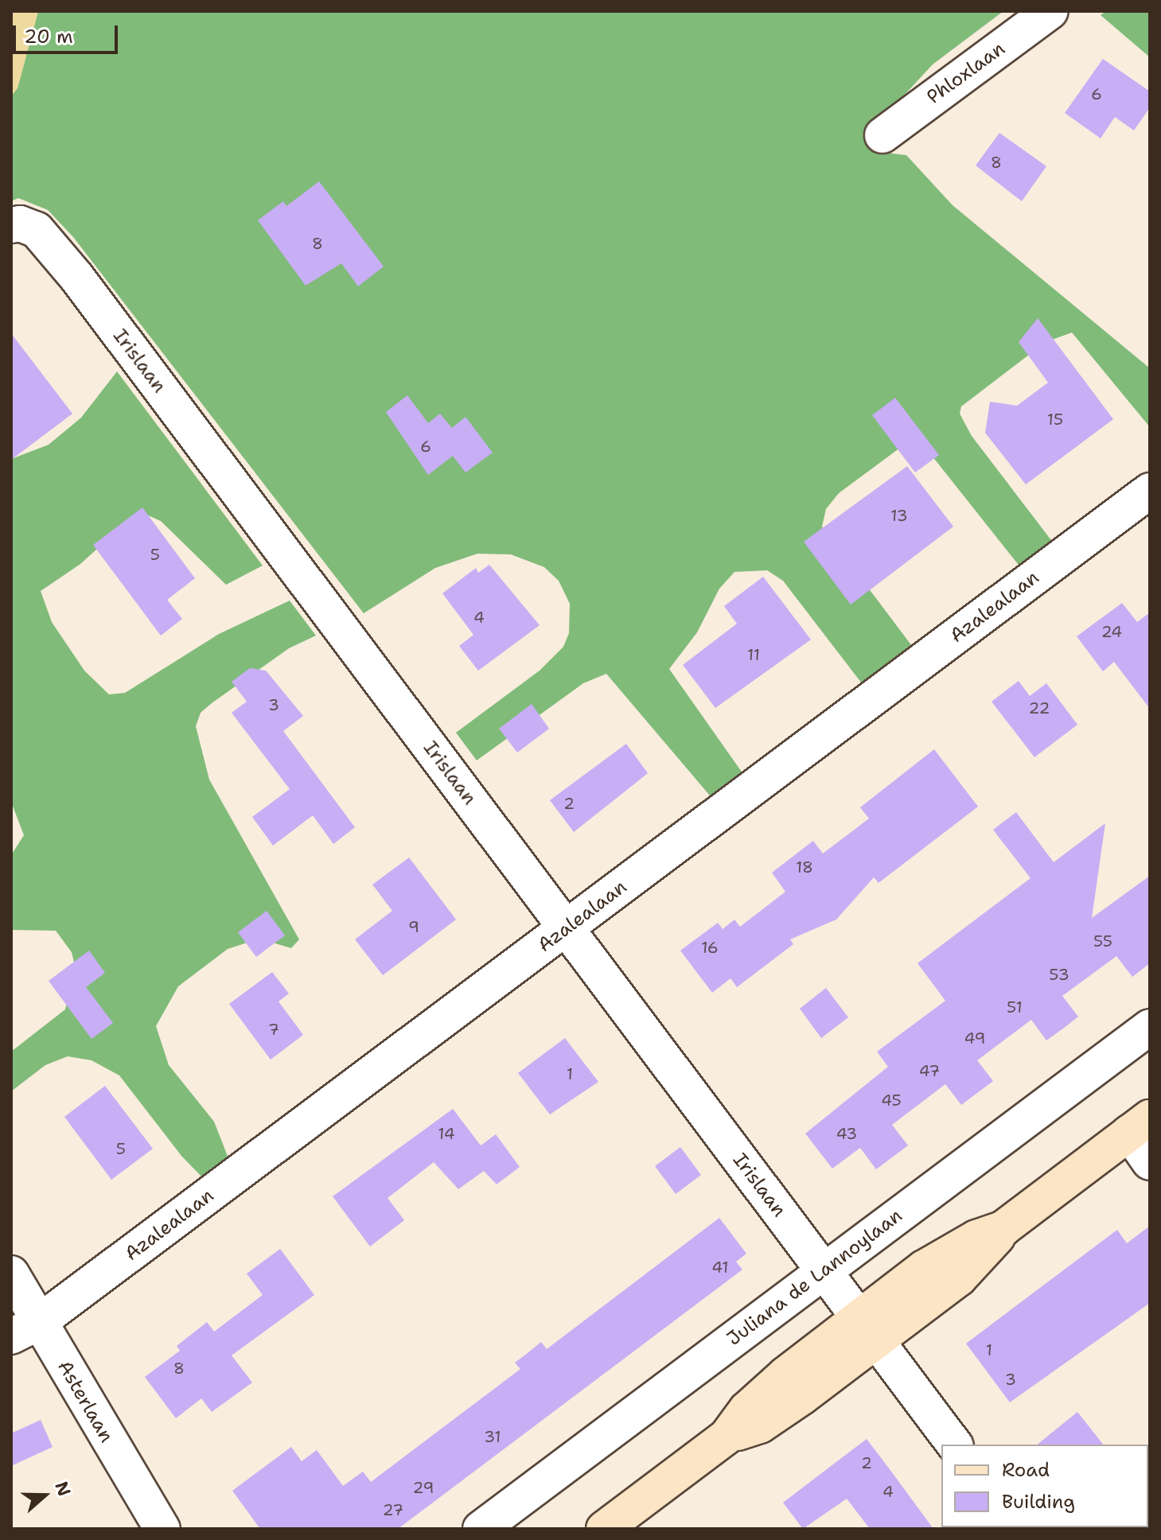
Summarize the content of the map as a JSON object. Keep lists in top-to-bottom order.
{
  "streets": {
    "street": [
      "Phloxlaan",
      "Irislaan",
      "Azalealaan",
      "Juliana de Lannoylaan",
      "Asterlaan"
    ]
  },
  "crossings": [
    ["Irislaan", "Azalealaan"],
    ["Irislaan", "Juliana de Lannoylaan"],
    ["Azalealaan", "Asterlaan"]
  ],
  "house_numbers": [
    "6",
    "8",
    "8",
    "15",
    "6",
    "13",
    "5",
    "4",
    "24",
    "11",
    "3",
    "22",
    "2",
    "18",
    "9",
    "55",
    "16",
    "53",
    "51",
    "7",
    "49",
    "47",
    "1",
    "45",
    "14",
    "43",
    "5",
    "41",
    "1",
    "8",
    "3",
    "31",
    "2",
    "29",
    "4",
    "27"
  ],
  "legend": ["Road", "Building"],
  "scale_bar": "20 m",
  "north": "right"
}
